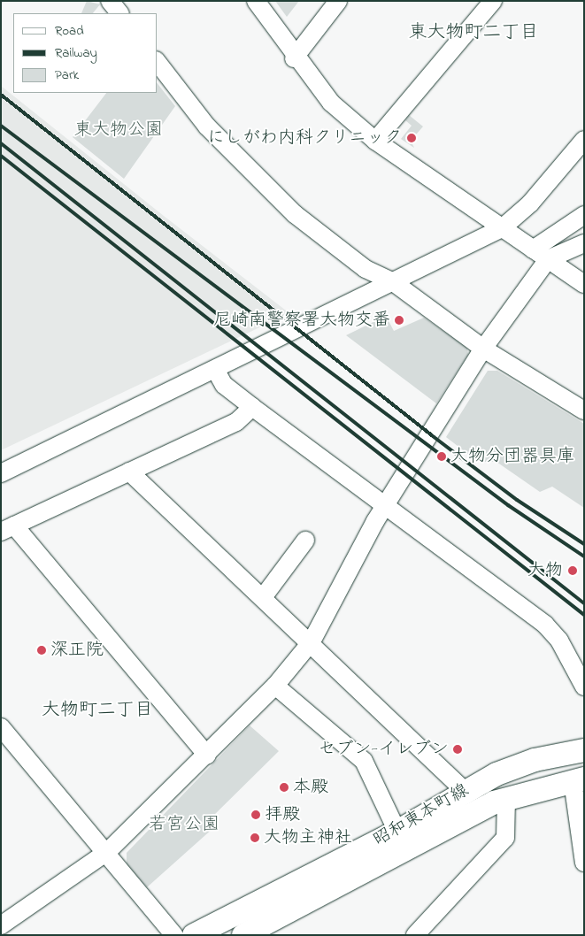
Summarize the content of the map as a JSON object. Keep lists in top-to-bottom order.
{
  "streets": {
    "main road": ["昭和東本町線"]
  },
  "districts": ["東大物町二丁目", "大物町二丁目"],
  "parks": ["東大物公園", "若宮公園"],
  "places": [
    "にしがわ内科クリニック",
    "尼崎南警察署大物交番",
    "大物分団器具庫",
    "大物",
    "深正院",
    "セブン-イレブン",
    "本殿",
    "拝殿",
    "大物主神社"
  ],
  "legend": ["Road", "Railway", "Park"]
}
